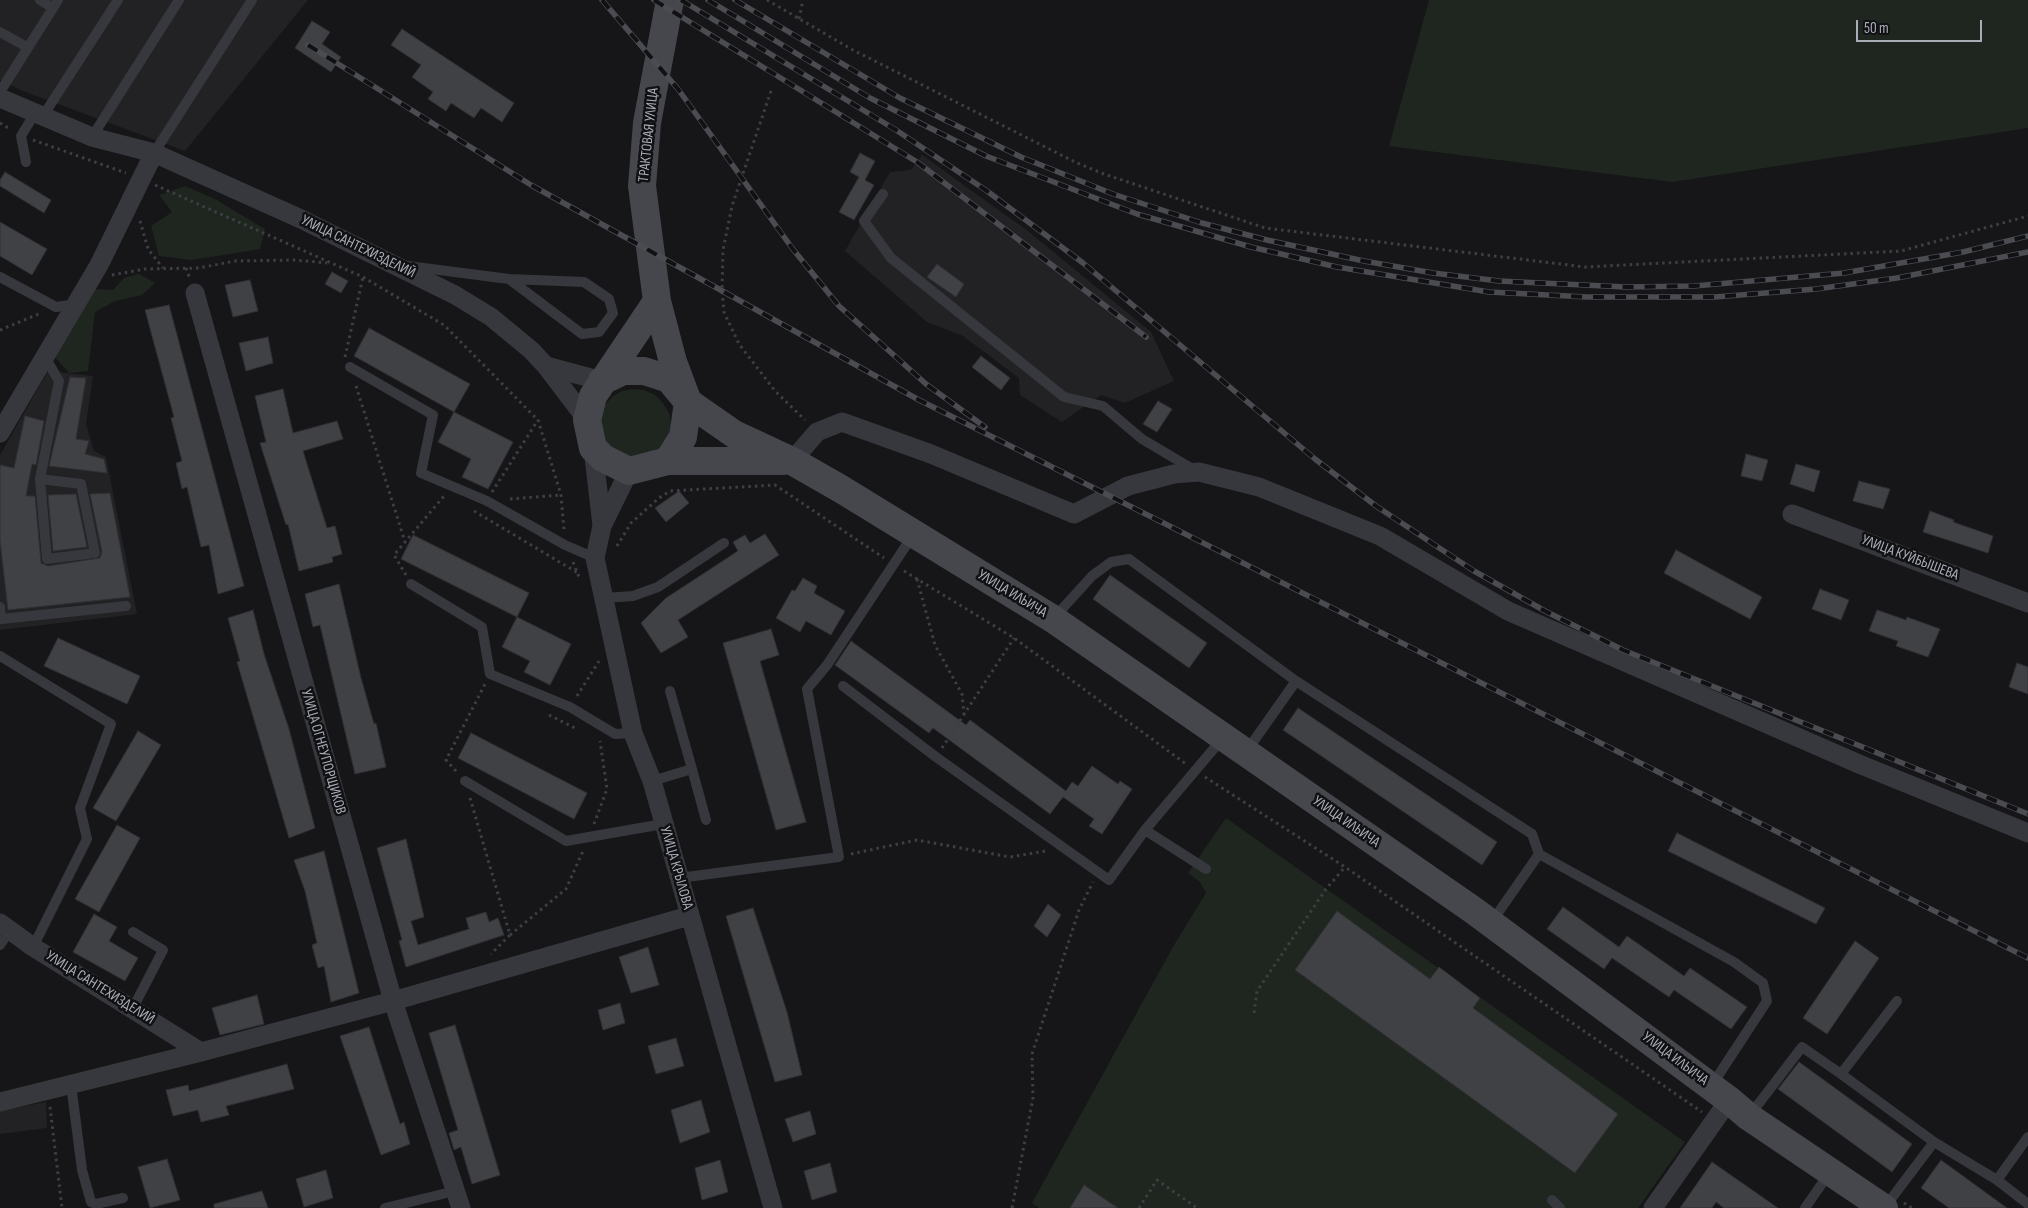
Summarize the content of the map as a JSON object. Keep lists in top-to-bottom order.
{
  "streets": {
    "street": [
      "ТРАКТОВАЯ УЛИЦА",
      "УЛИЦА САНТЕХИЗДЕЛИЙ",
      "УЛИЦА КУЙБЫШЕВА",
      "УЛИЦА ИЛЬИЧА",
      "УЛИЦА ОГНЕУПОРЩИКОВ",
      "УЛИЦА КРЫЛОВА"
    ]
  },
  "crossings": [
    ["ТРАКТОВАЯ УЛИЦА", "УЛИЦА САНТЕХИЗДЕЛИЙ"],
    ["ТРАКТОВАЯ УЛИЦА", "УЛИЦА ИЛЬИЧА"],
    ["УЛИЦА САНТЕХИЗДЕЛИЙ", "УЛИЦА ИЛЬИЧА"]
  ],
  "scale_bar": "50 m"
}
